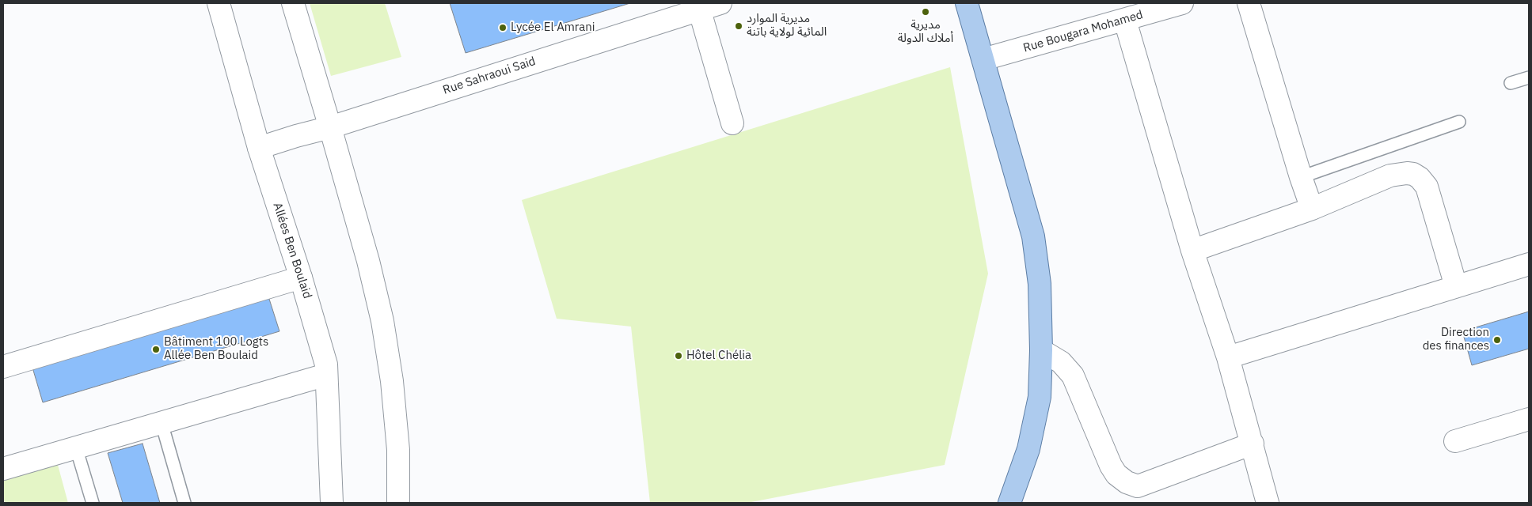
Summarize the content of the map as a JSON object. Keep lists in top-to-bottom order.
{
  "streets": {
    "street": ["Rue Bougara Mohamed", "Rue Sahraoui Said", "Allées Ben Boulaid"]
  },
  "crossings": [
    ["Rue Sahraoui Said", "Allées Ben Boulaid"]
  ],
  "places": [
    "مديرية أملاك الدولة",
    "مديرية الموارد المائية لولاية باتنة",
    "Lycée El Amrani",
    "Direction des finances",
    "Bâtiment 100 Logts Allée Ben Boulaid",
    "Hôtel Chélia"
  ]
}
